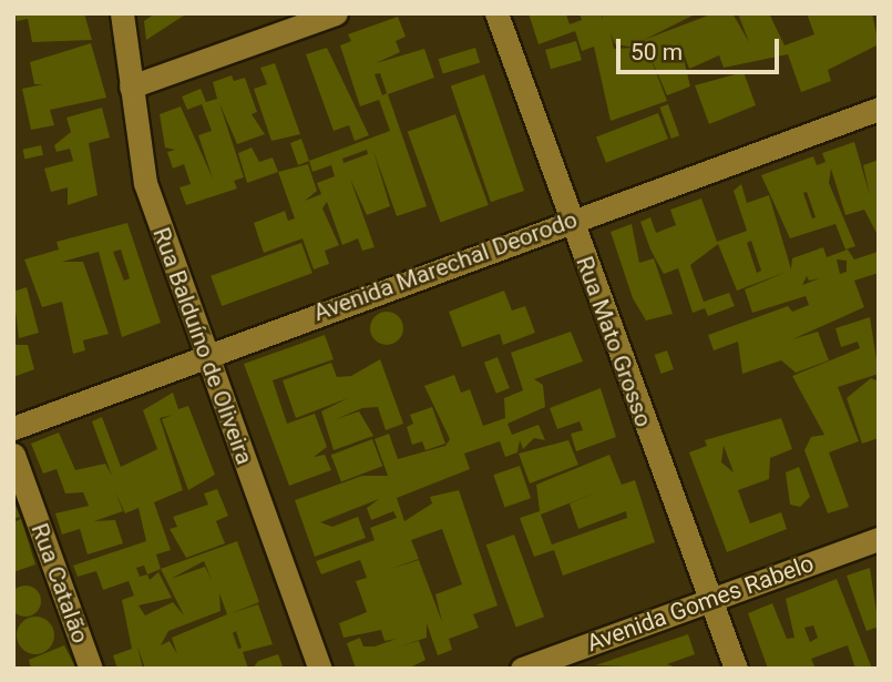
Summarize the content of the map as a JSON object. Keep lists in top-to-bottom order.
{
  "streets": {
    "street": [
      "Avenida Marechal Deorodo",
      "Rua Mato Grosso",
      "Rua Balduíno de Oliveira",
      "Rua Catalão",
      "Avenida Gomes Rabelo"
    ]
  },
  "crossings": [
    ["Avenida Marechal Deorodo", "Rua Mato Grosso"],
    ["Avenida Marechal Deorodo", "Rua Balduíno de Oliveira"],
    ["Rua Mato Grosso", "Avenida Gomes Rabelo"]
  ],
  "scale_bar": "50 m"
}
